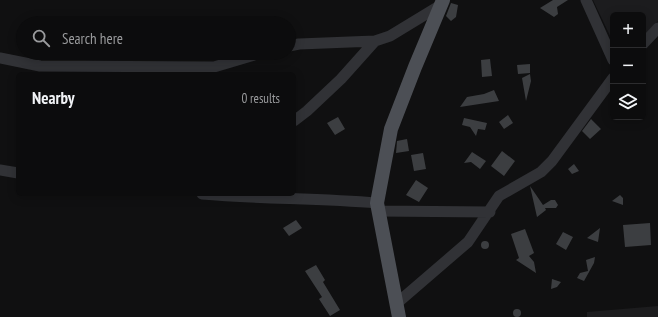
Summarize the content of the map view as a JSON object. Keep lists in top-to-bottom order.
{
  "page": {
    "map_buttons": ["+", "−"],
    "search": "Search here",
    "heading": ["Nearby", "0 results"]
  }
}
